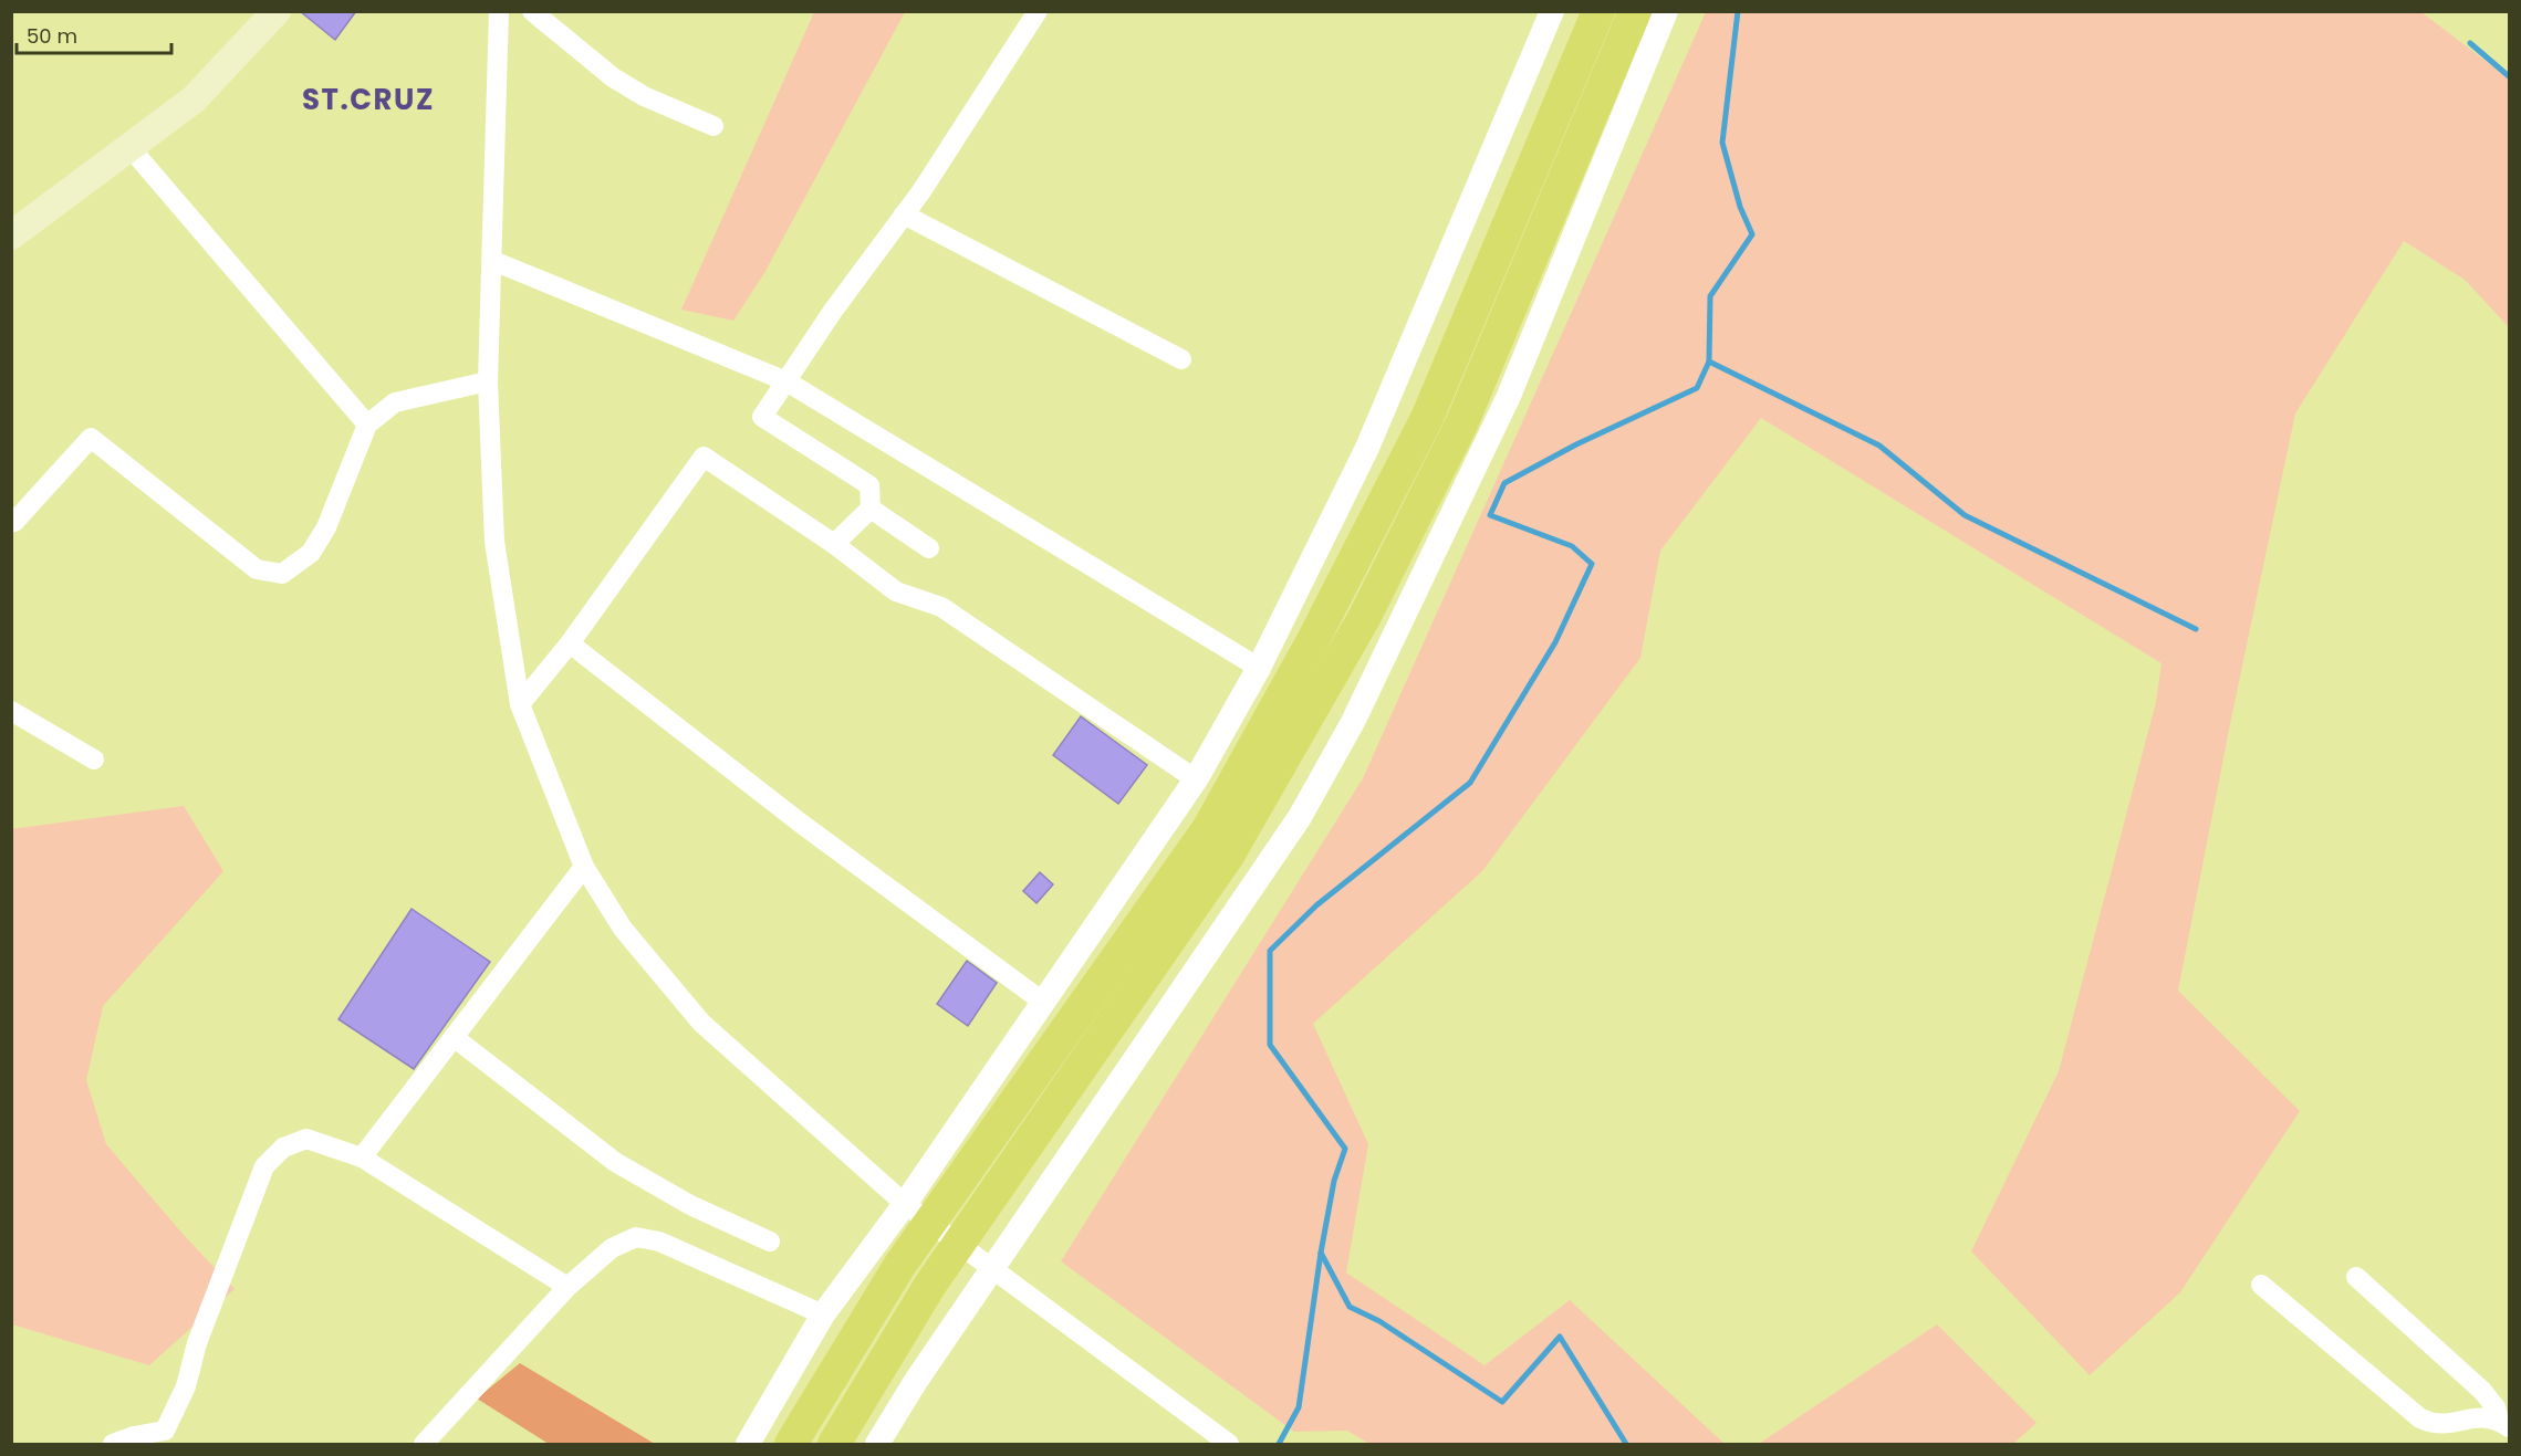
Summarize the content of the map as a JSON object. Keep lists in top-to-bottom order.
{
  "districts": ["ST.CRUZ"],
  "scale_bar": "50 m"
}
